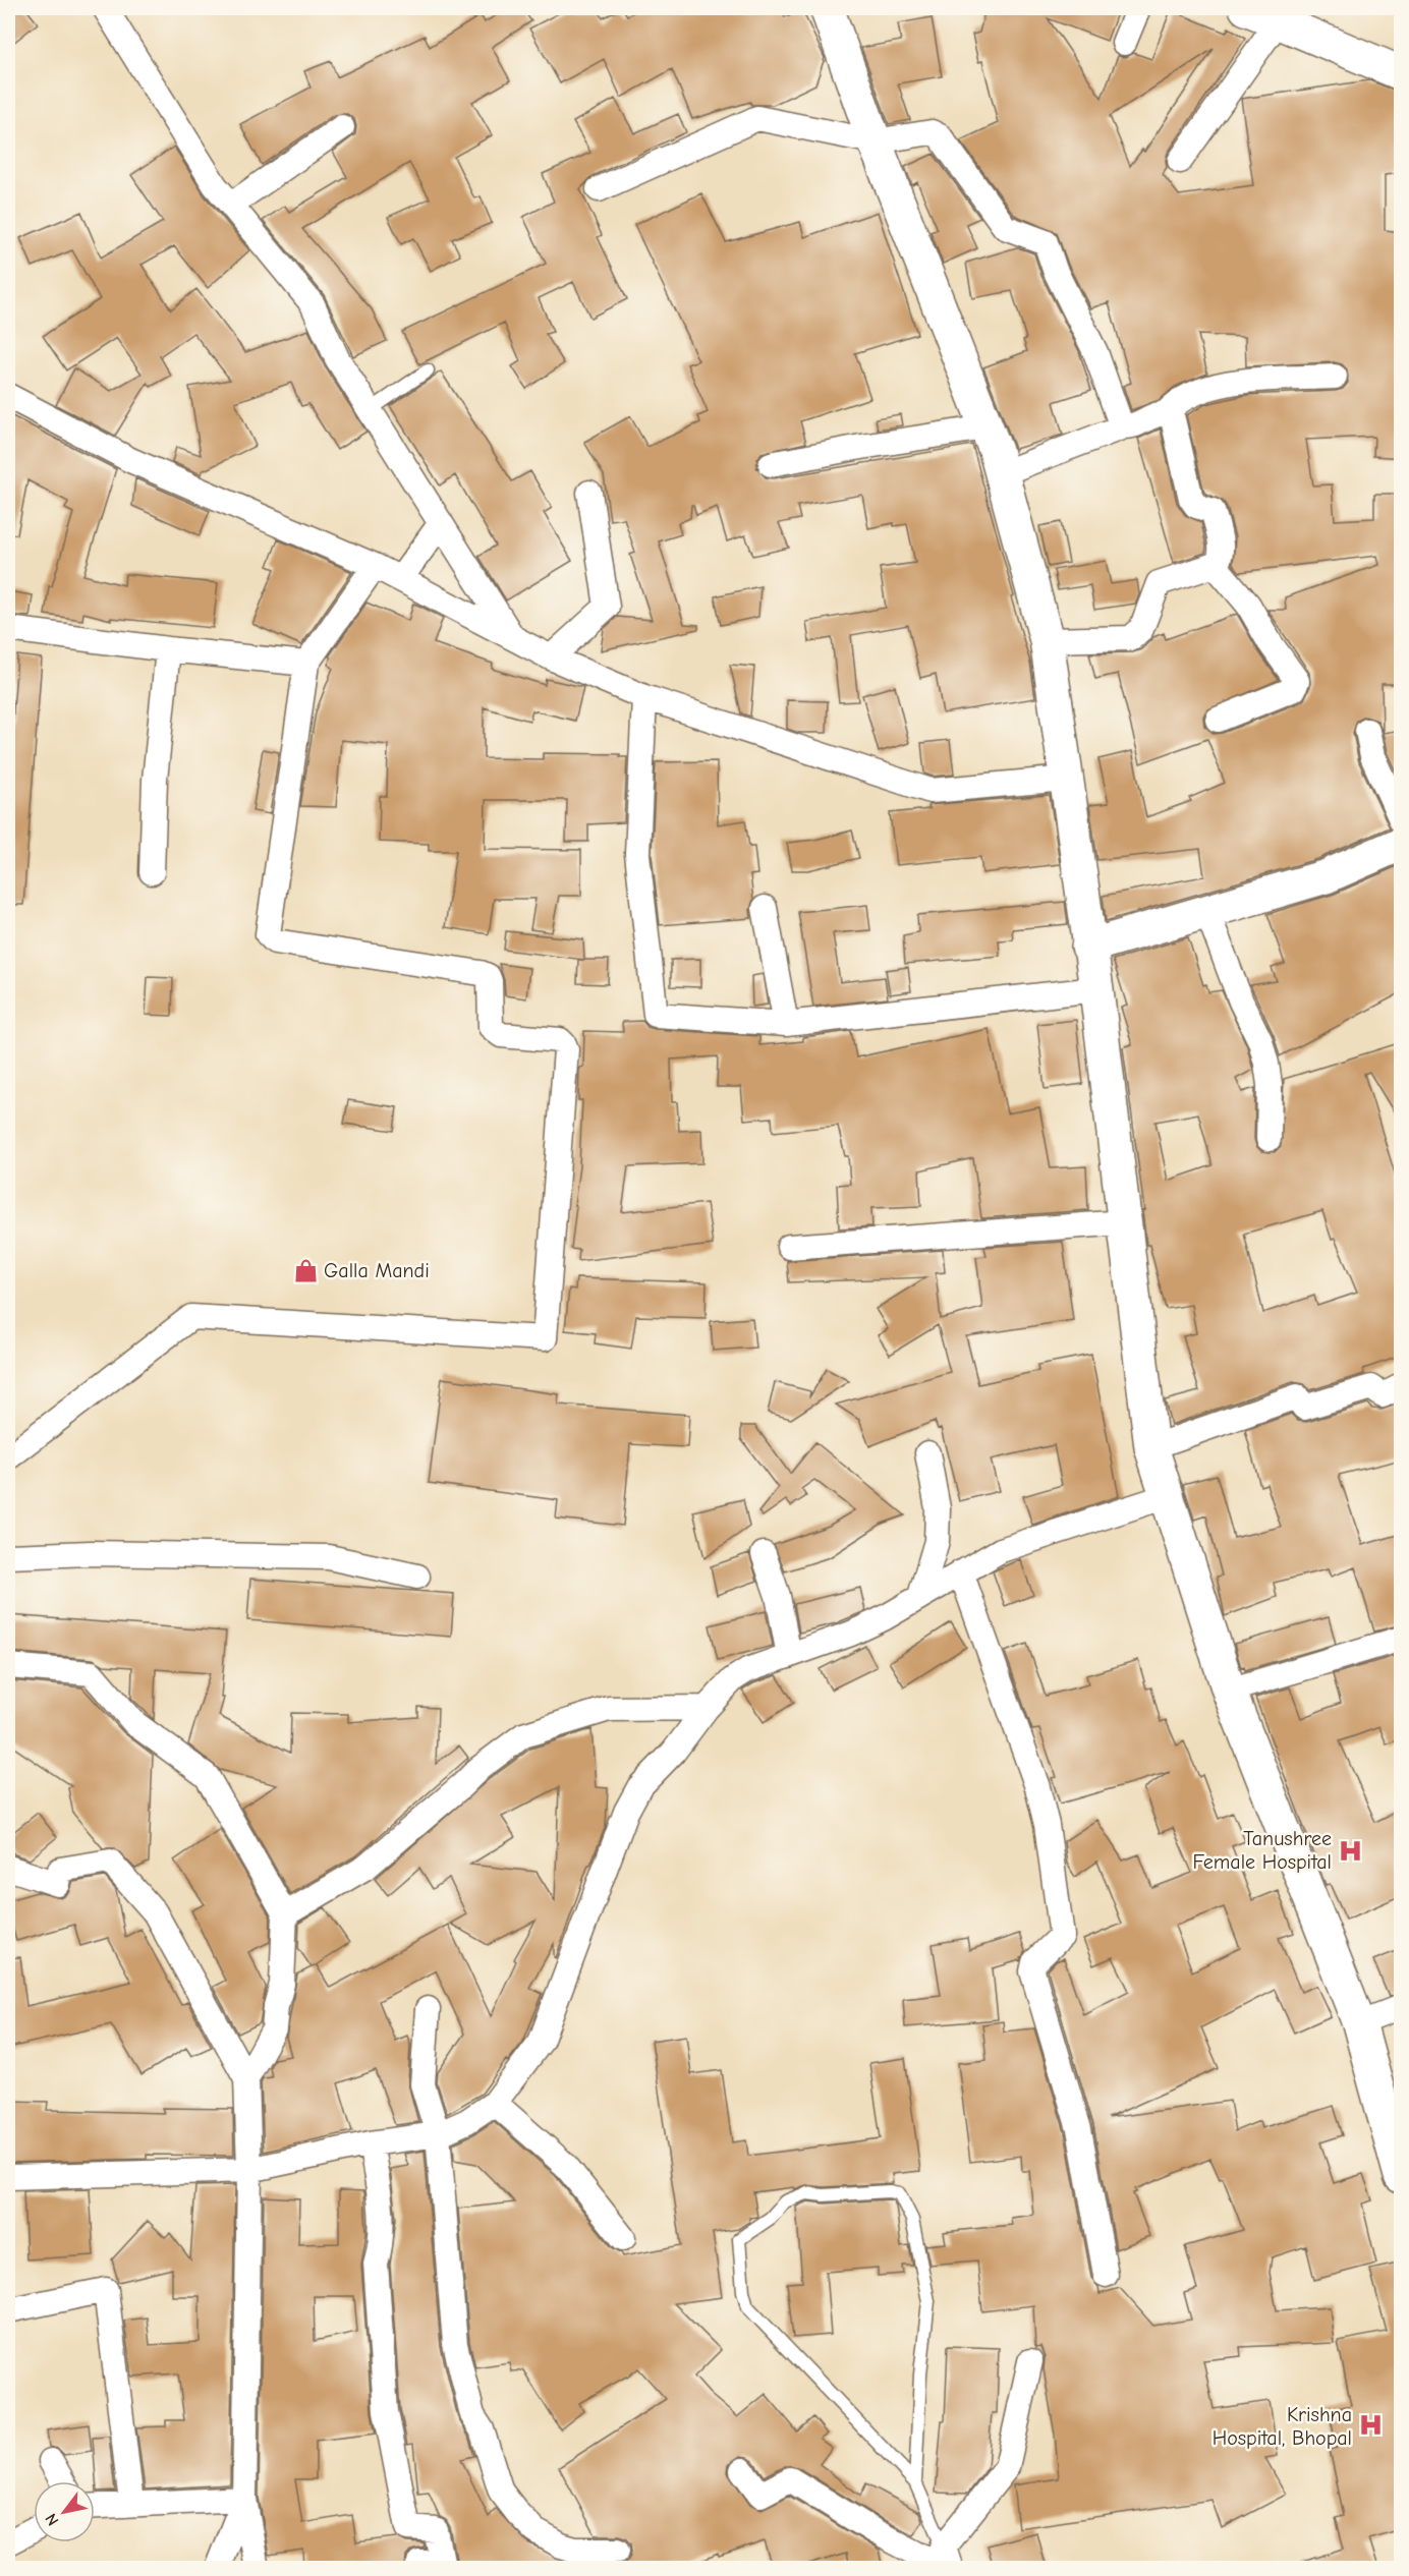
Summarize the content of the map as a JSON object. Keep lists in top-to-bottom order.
{
  "places": {
    "shop": ["Galla Mandi"],
    "hospital": ["Tanushree Female Hospital", "Krishna Hospital, Bhopal"]
  },
  "north": "bottom left"
}
